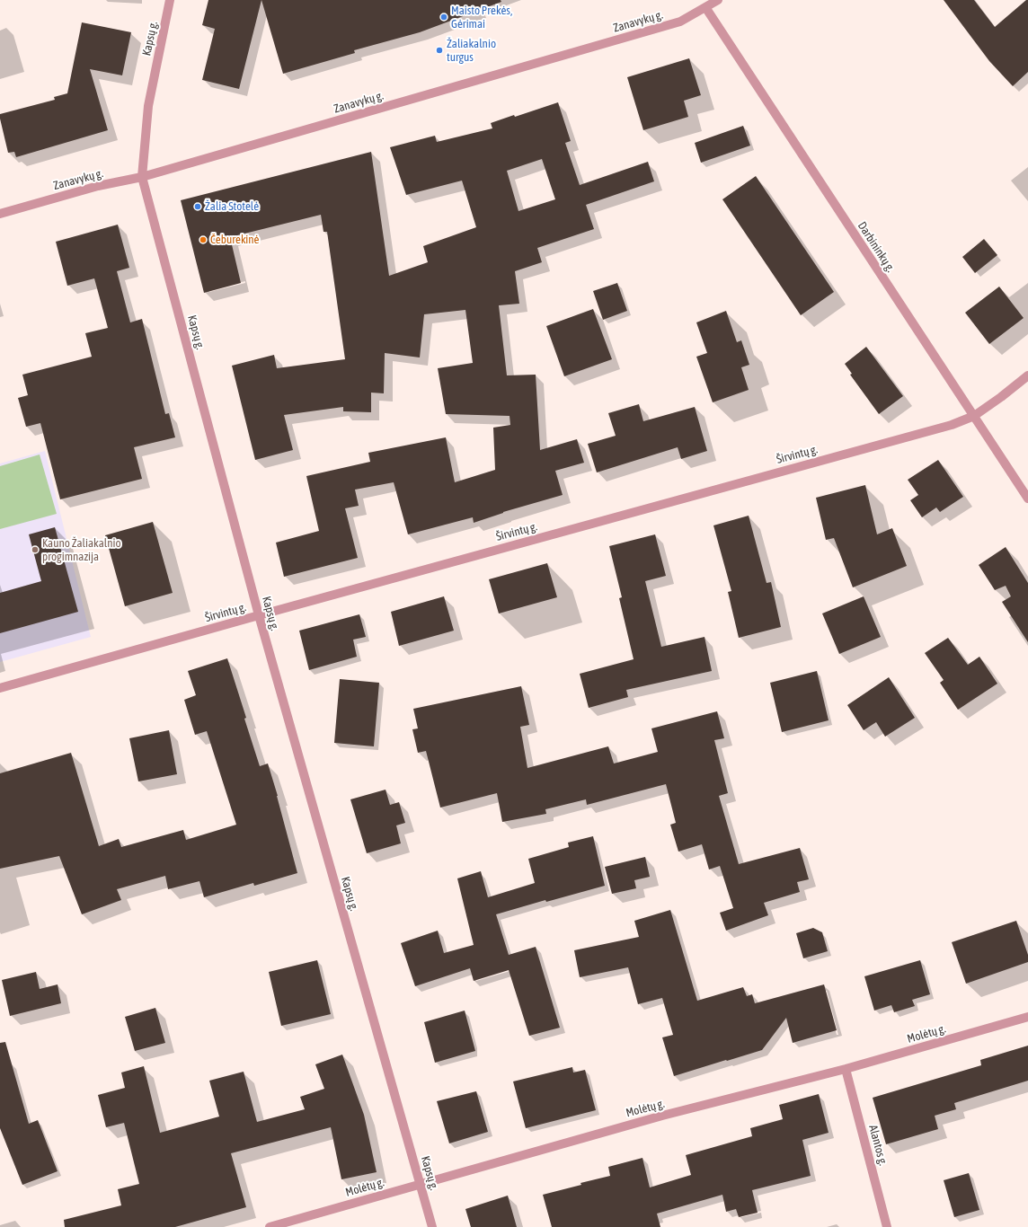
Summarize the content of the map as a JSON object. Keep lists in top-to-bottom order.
{
  "streets": {
    "street": [
      "Zanavykų g.",
      "Kapsų g.",
      "Darbininkų g.",
      "Širvintų g.",
      "Molėtų g.",
      "Alantos g."
    ]
  },
  "crossings": [
    ["Zanavykų g.", "Kapsų g."],
    ["Zanavykų g.", "Darbininkų g."],
    ["Kapsų g.", "Širvintų g."],
    ["Kapsų g.", "Molėtų g."],
    ["Darbininkų g.", "Širvintų g."],
    ["Molėtų g.", "Alantos g."]
  ],
  "places": [
    "Maisto Prekės, Gėrimai",
    "Žaliakalnio turgus",
    "Žalia Stotelė",
    "Čeburekinė",
    "Kauno Žaliakalnio progimnazija"
  ]
}
